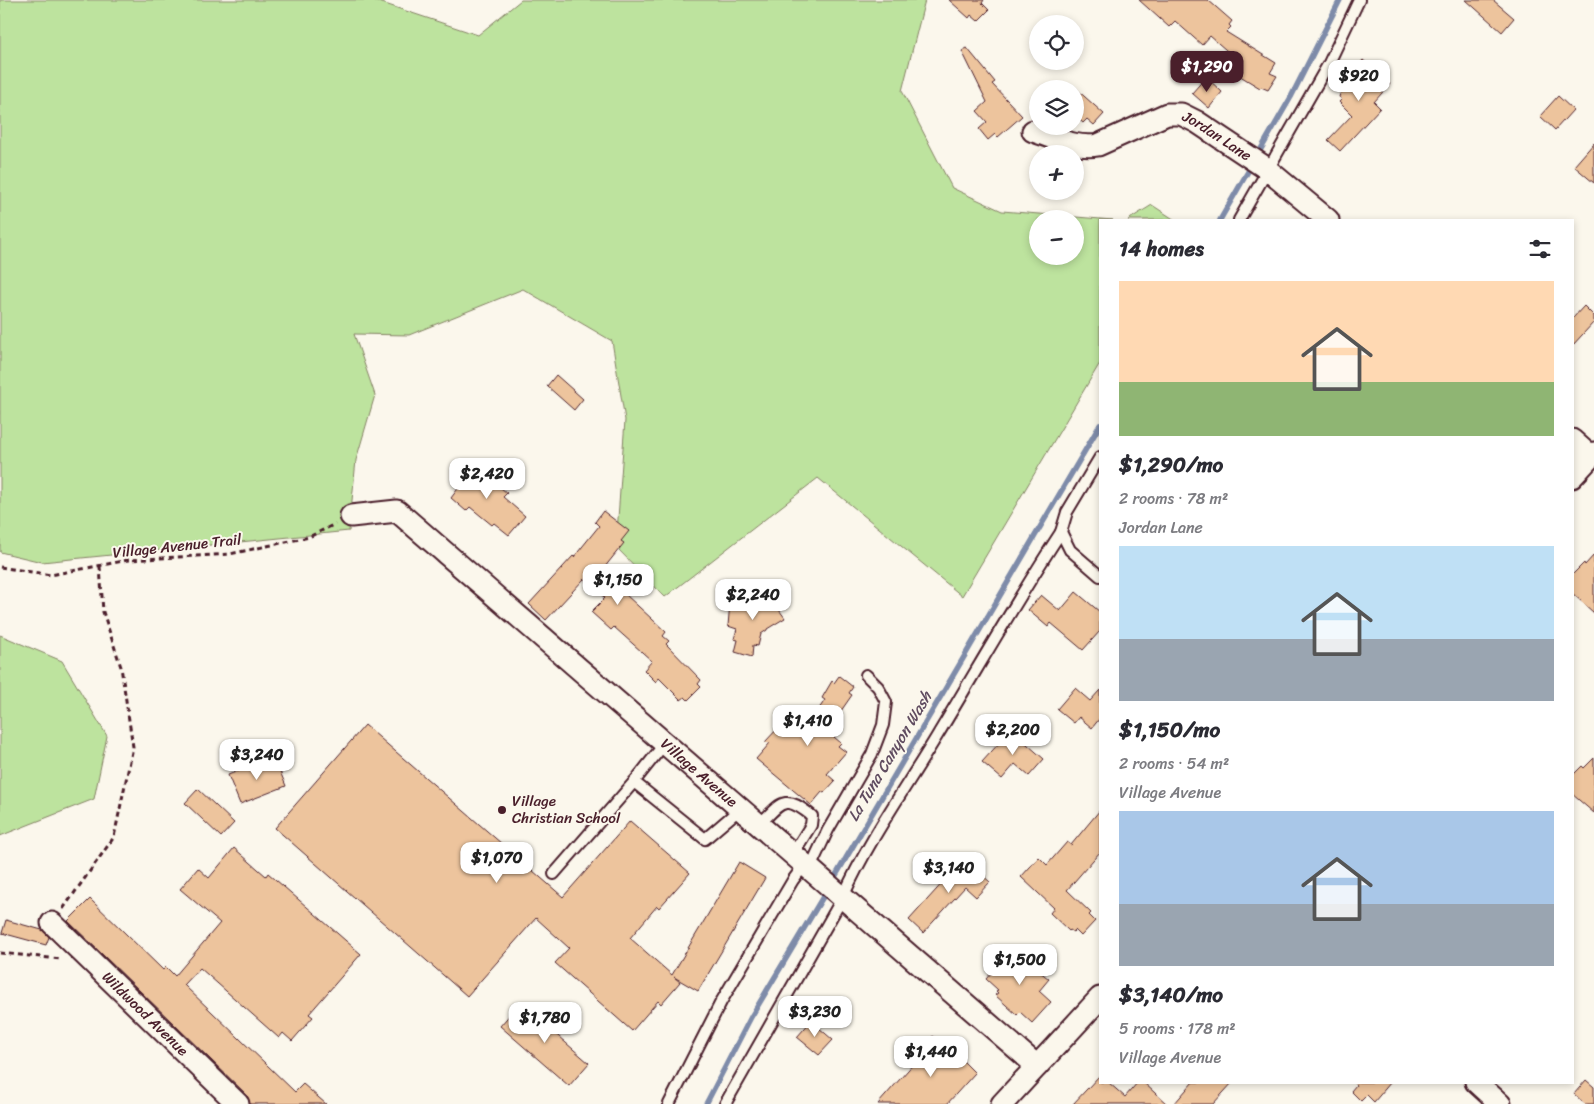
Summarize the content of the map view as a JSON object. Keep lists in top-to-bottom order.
{
  "streets": {
    "street": ["Jordan Lane", "Village Avenue", "Wildwood Avenue"],
    "path": ["Village Avenue Trail"]
  },
  "crossings": [
    ["Village Avenue Trail", "Village Avenue"]
  ],
  "water": ["La Tuna Canyon Wash"],
  "places": ["Village Christian School"],
  "page": {
    "map_buttons": ["+", "−"],
    "price": [
      "$1,290",
      "$920",
      "$2,420",
      "$1,150",
      "$2,240",
      "$1,410",
      "$2,200",
      "$3,240",
      "$1,070",
      "$3,140",
      "$1,500",
      "$3,230",
      "$1,780",
      "$1,440"
    ],
    "heading": "14 homes",
    "list": [
      {
        "name": "$1,290/mo",
        "note": "2 rooms · 78 m² · Jordan Lane"
      },
      {
        "name": "$1,150/mo",
        "note": "2 rooms · 54 m² · Village Avenue"
      },
      {
        "name": "$3,140/mo",
        "note": "5 rooms · 178 m² · Village Avenue"
      }
    ]
  }
}
